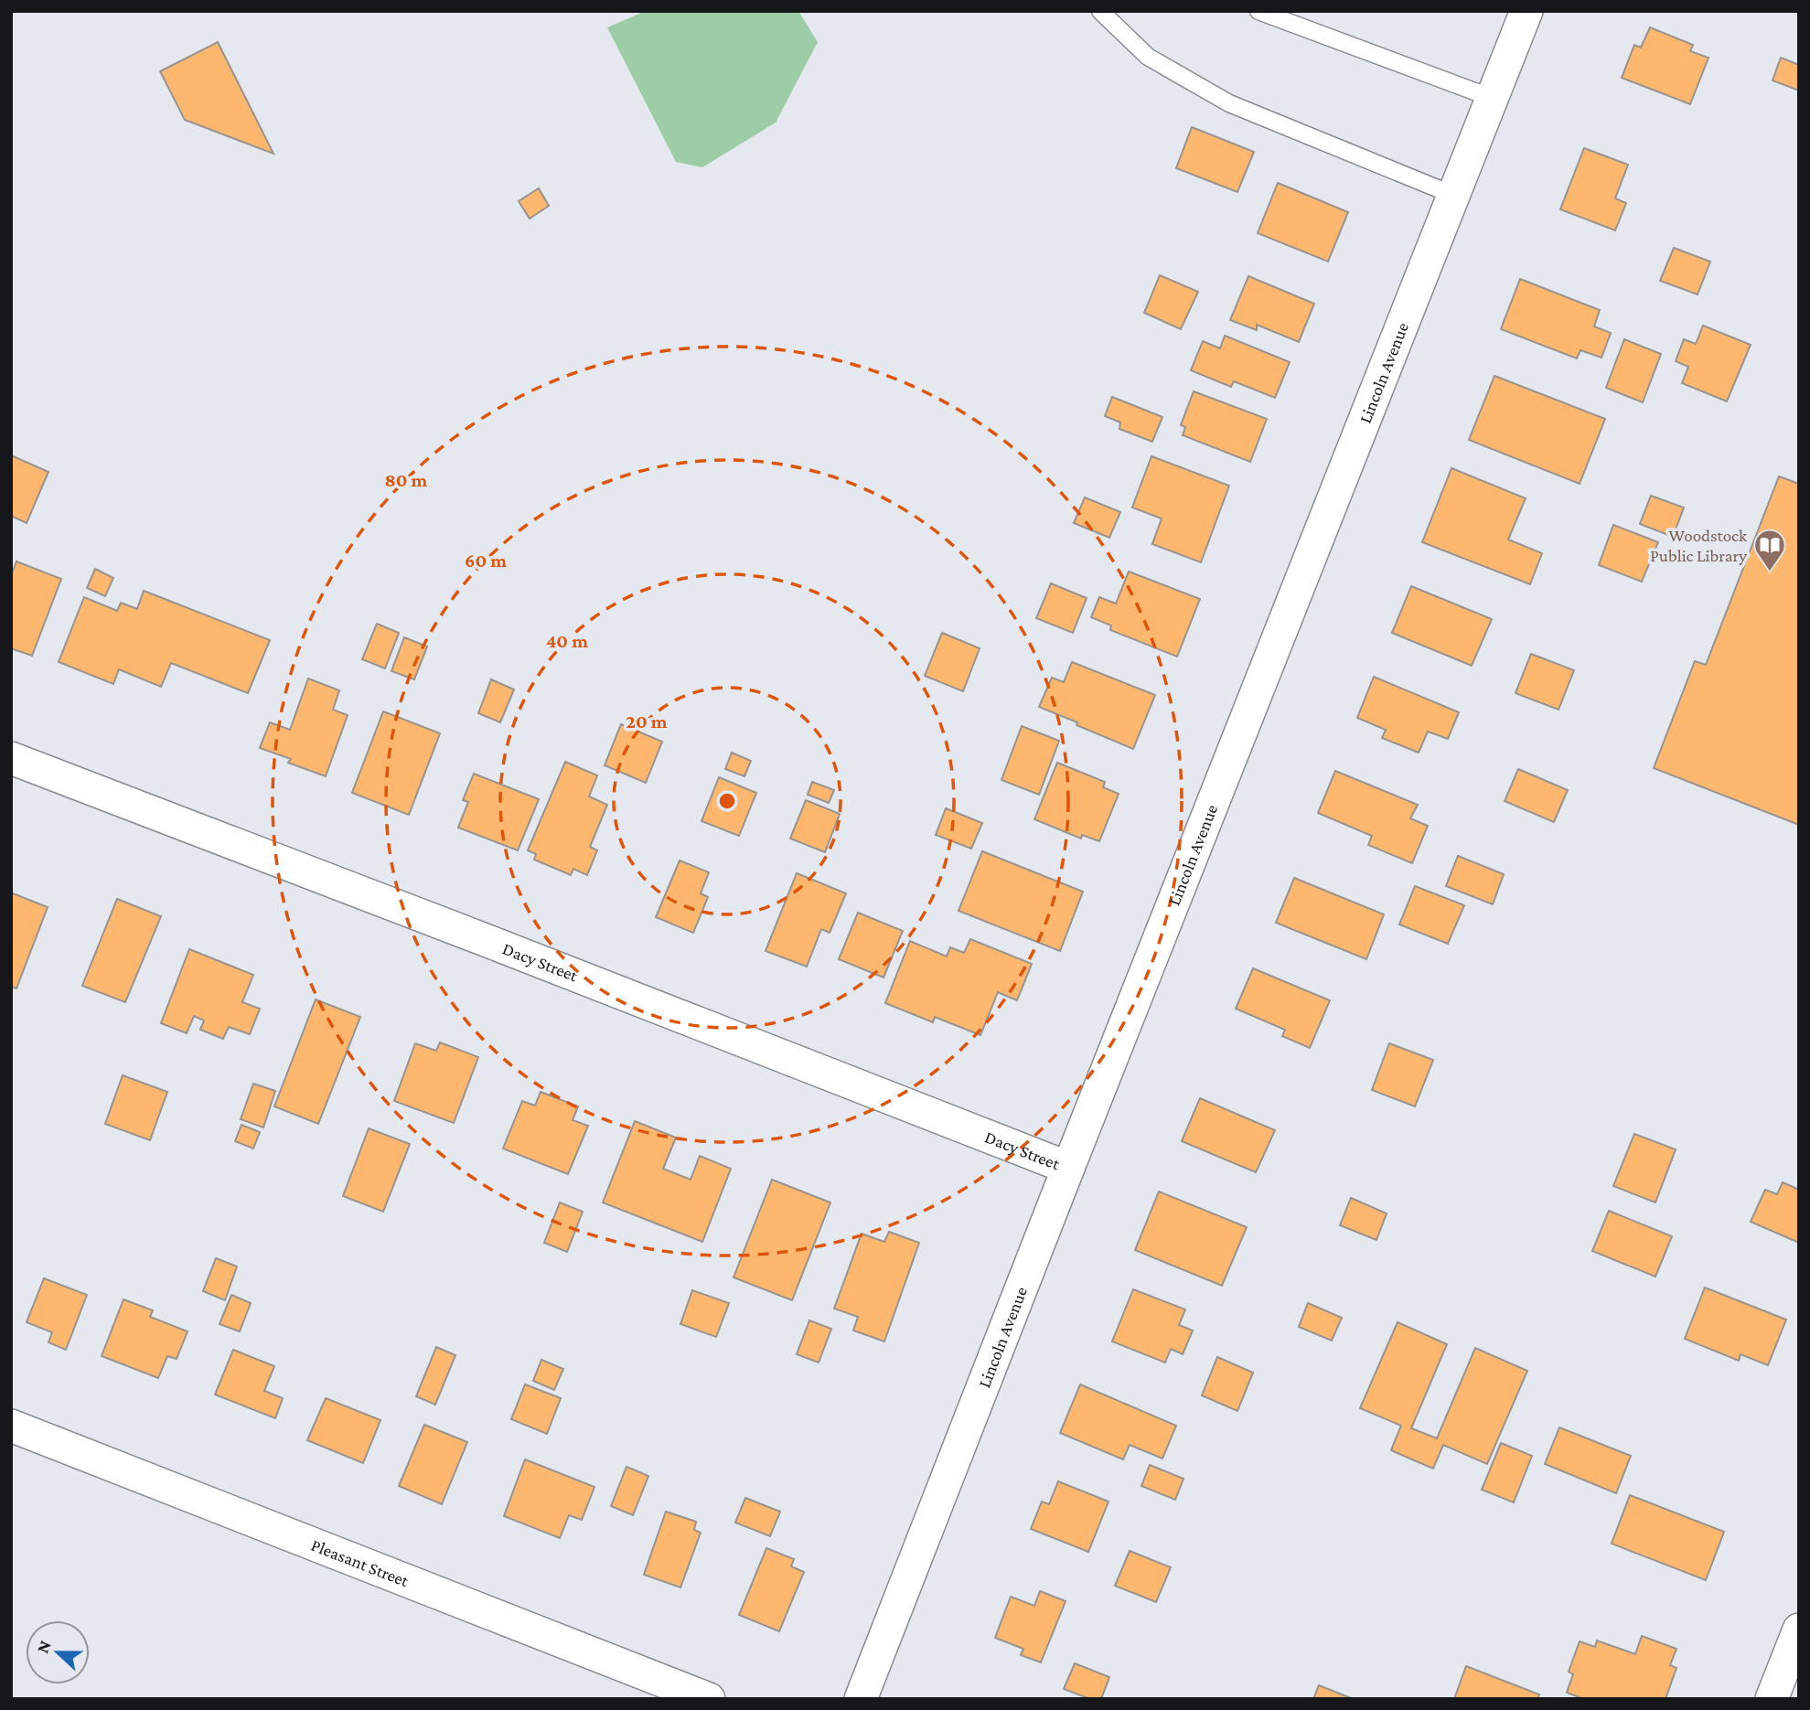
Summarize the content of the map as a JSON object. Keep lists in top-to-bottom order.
{
  "streets": {
    "street": ["Lincoln Avenue", "Dacy Street", "Pleasant Street"]
  },
  "crossings": [
    ["Lincoln Avenue", "Dacy Street"]
  ],
  "places": {
    "library": ["Woodstock Public Library"]
  },
  "north": "left",
  "rings": [
    "80 m",
    "60 m",
    "40 m",
    "20 m"
  ]
}
